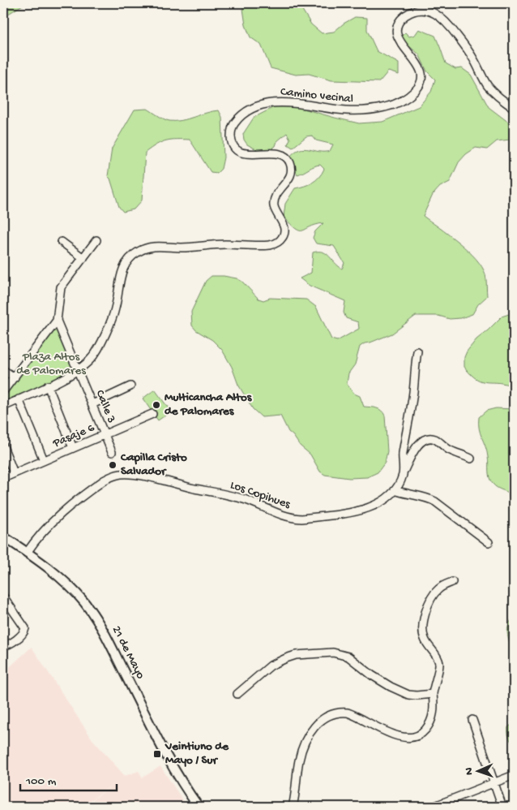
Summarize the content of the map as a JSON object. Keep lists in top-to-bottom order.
{
  "streets": {
    "street": [
      "Camino vecinal",
      "Calle 3",
      "Pasaje 6",
      "Los Copihues",
      "21 de Mayo"
    ]
  },
  "crossings": [
    ["Camino vecinal", "Calle 3"],
    ["Calle 3", "Pasaje 6"],
    ["Los Copihues", "21 de Mayo"]
  ],
  "parks": ["Plaza Altos de Palomares"],
  "places": {
    "other": ["Multicancha Altos de Palomares", "Capilla Cristo Salvador"],
    "transit": ["Veintiuno de Mayo / Sur"]
  },
  "scale_bar": "100 m",
  "north": "left"
}
